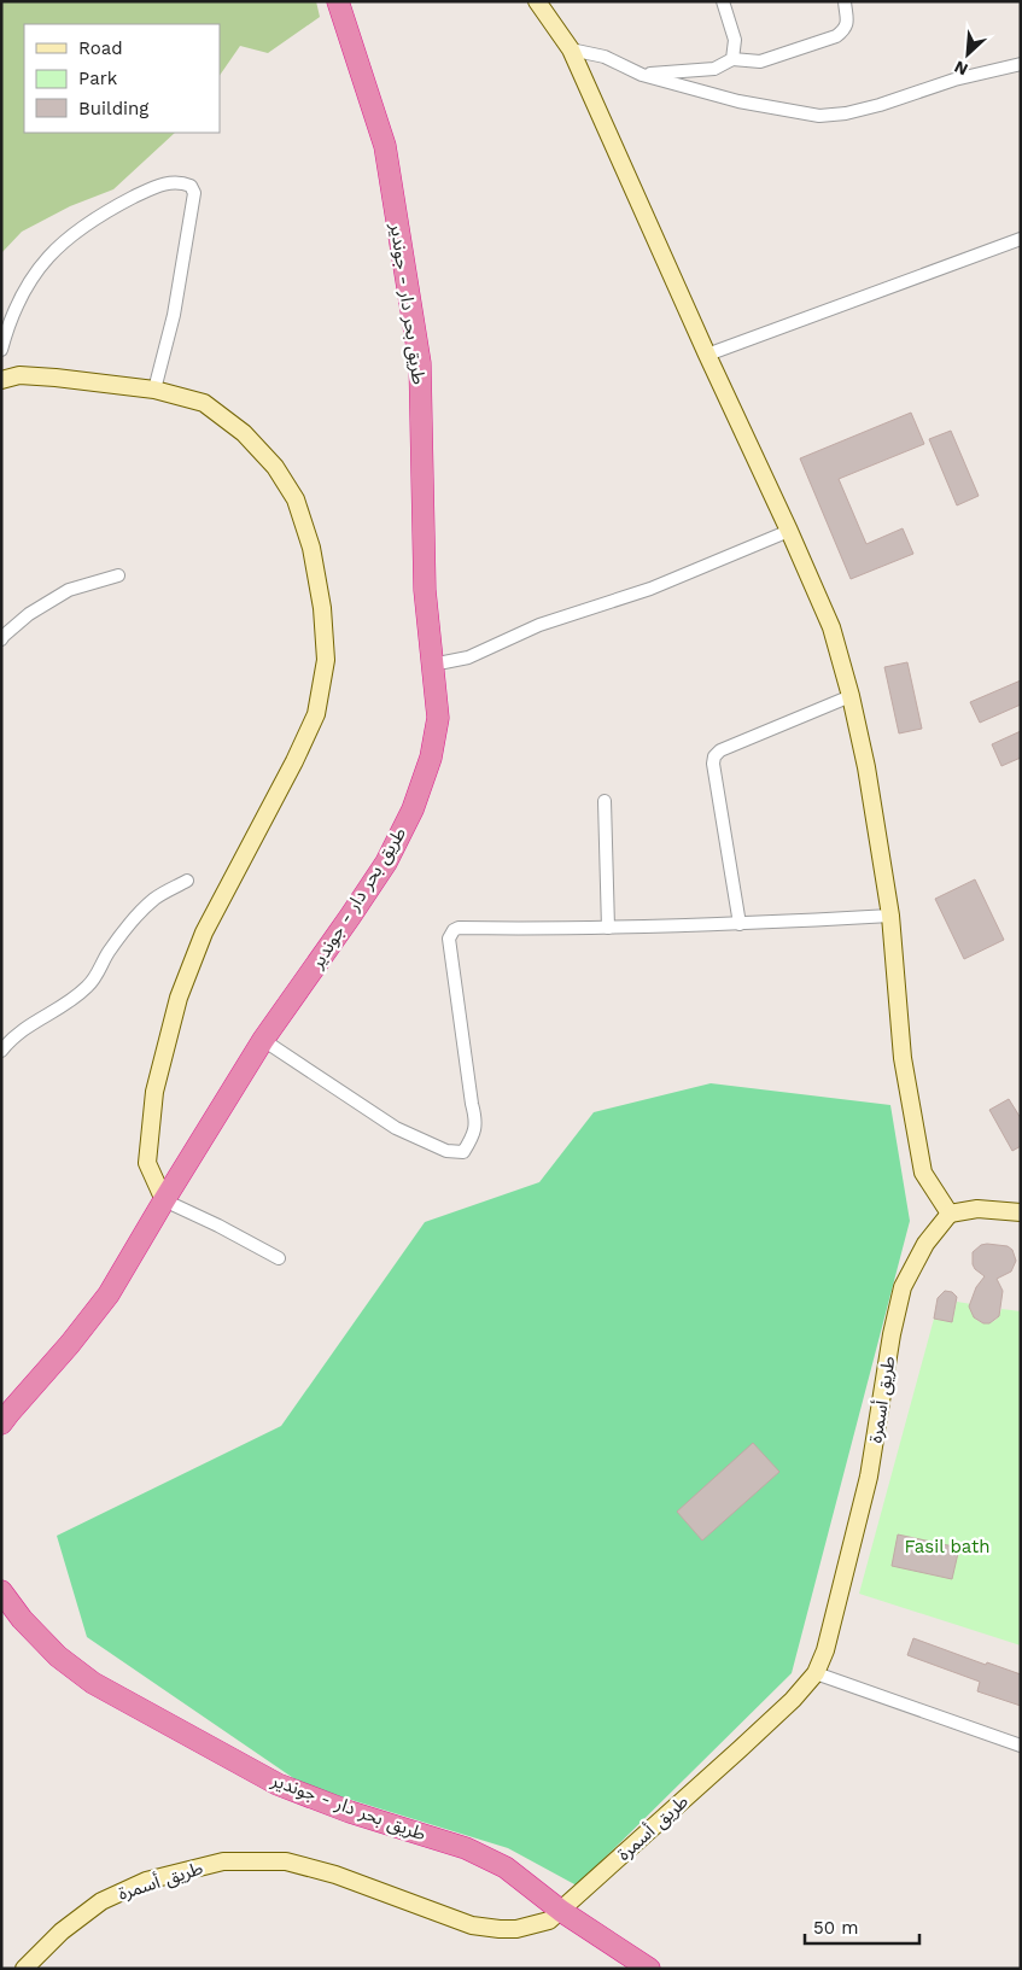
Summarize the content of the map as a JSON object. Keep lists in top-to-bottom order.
{
  "streets": {
    "highway": ["طريق بحر دار - جوندير"],
    "street": ["طريق أسمرة"]
  },
  "crossings": [
    ["طريق بحر دار - جوندير", "طريق أسمرة"]
  ],
  "parks": ["Fasil bath"],
  "legend": ["Road", "Park", "Building"],
  "scale_bar": "50 m",
  "north": "bottom left"
}
